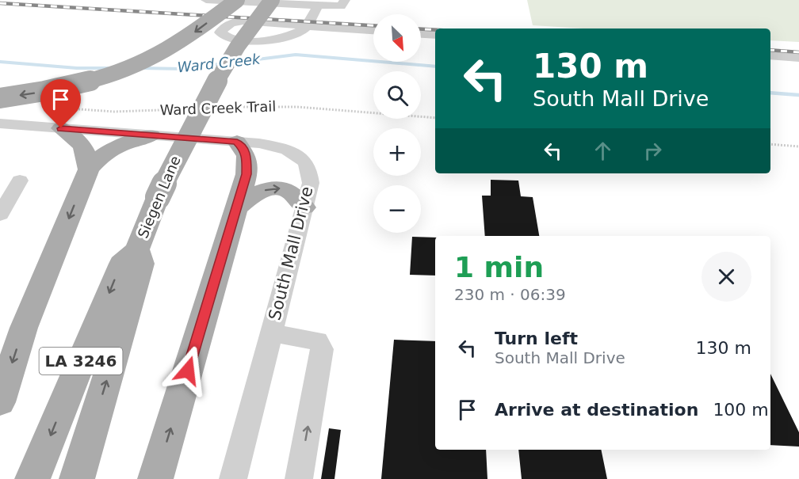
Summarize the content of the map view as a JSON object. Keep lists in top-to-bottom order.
{
  "streets": {
    "main road": ["Siegen Lane", "LA 3246"],
    "street": ["South Mall Drive"],
    "path": ["Ward Creek Trail"]
  },
  "water": ["Ward Creek"],
  "north": "bottom right",
  "page": {
    "map_buttons": ["+", "−"],
    "turn": ["130 m", "South Mall Drive"],
    "heading": ["1 min", "230 m · 06:39"],
    "list": [
      {
        "name": "Turn left",
        "note": "South Mall Drive",
        "value": "130 m"
      },
      {
        "name": "Arrive at destination",
        "value": "100 m"
      }
    ]
  }
}
